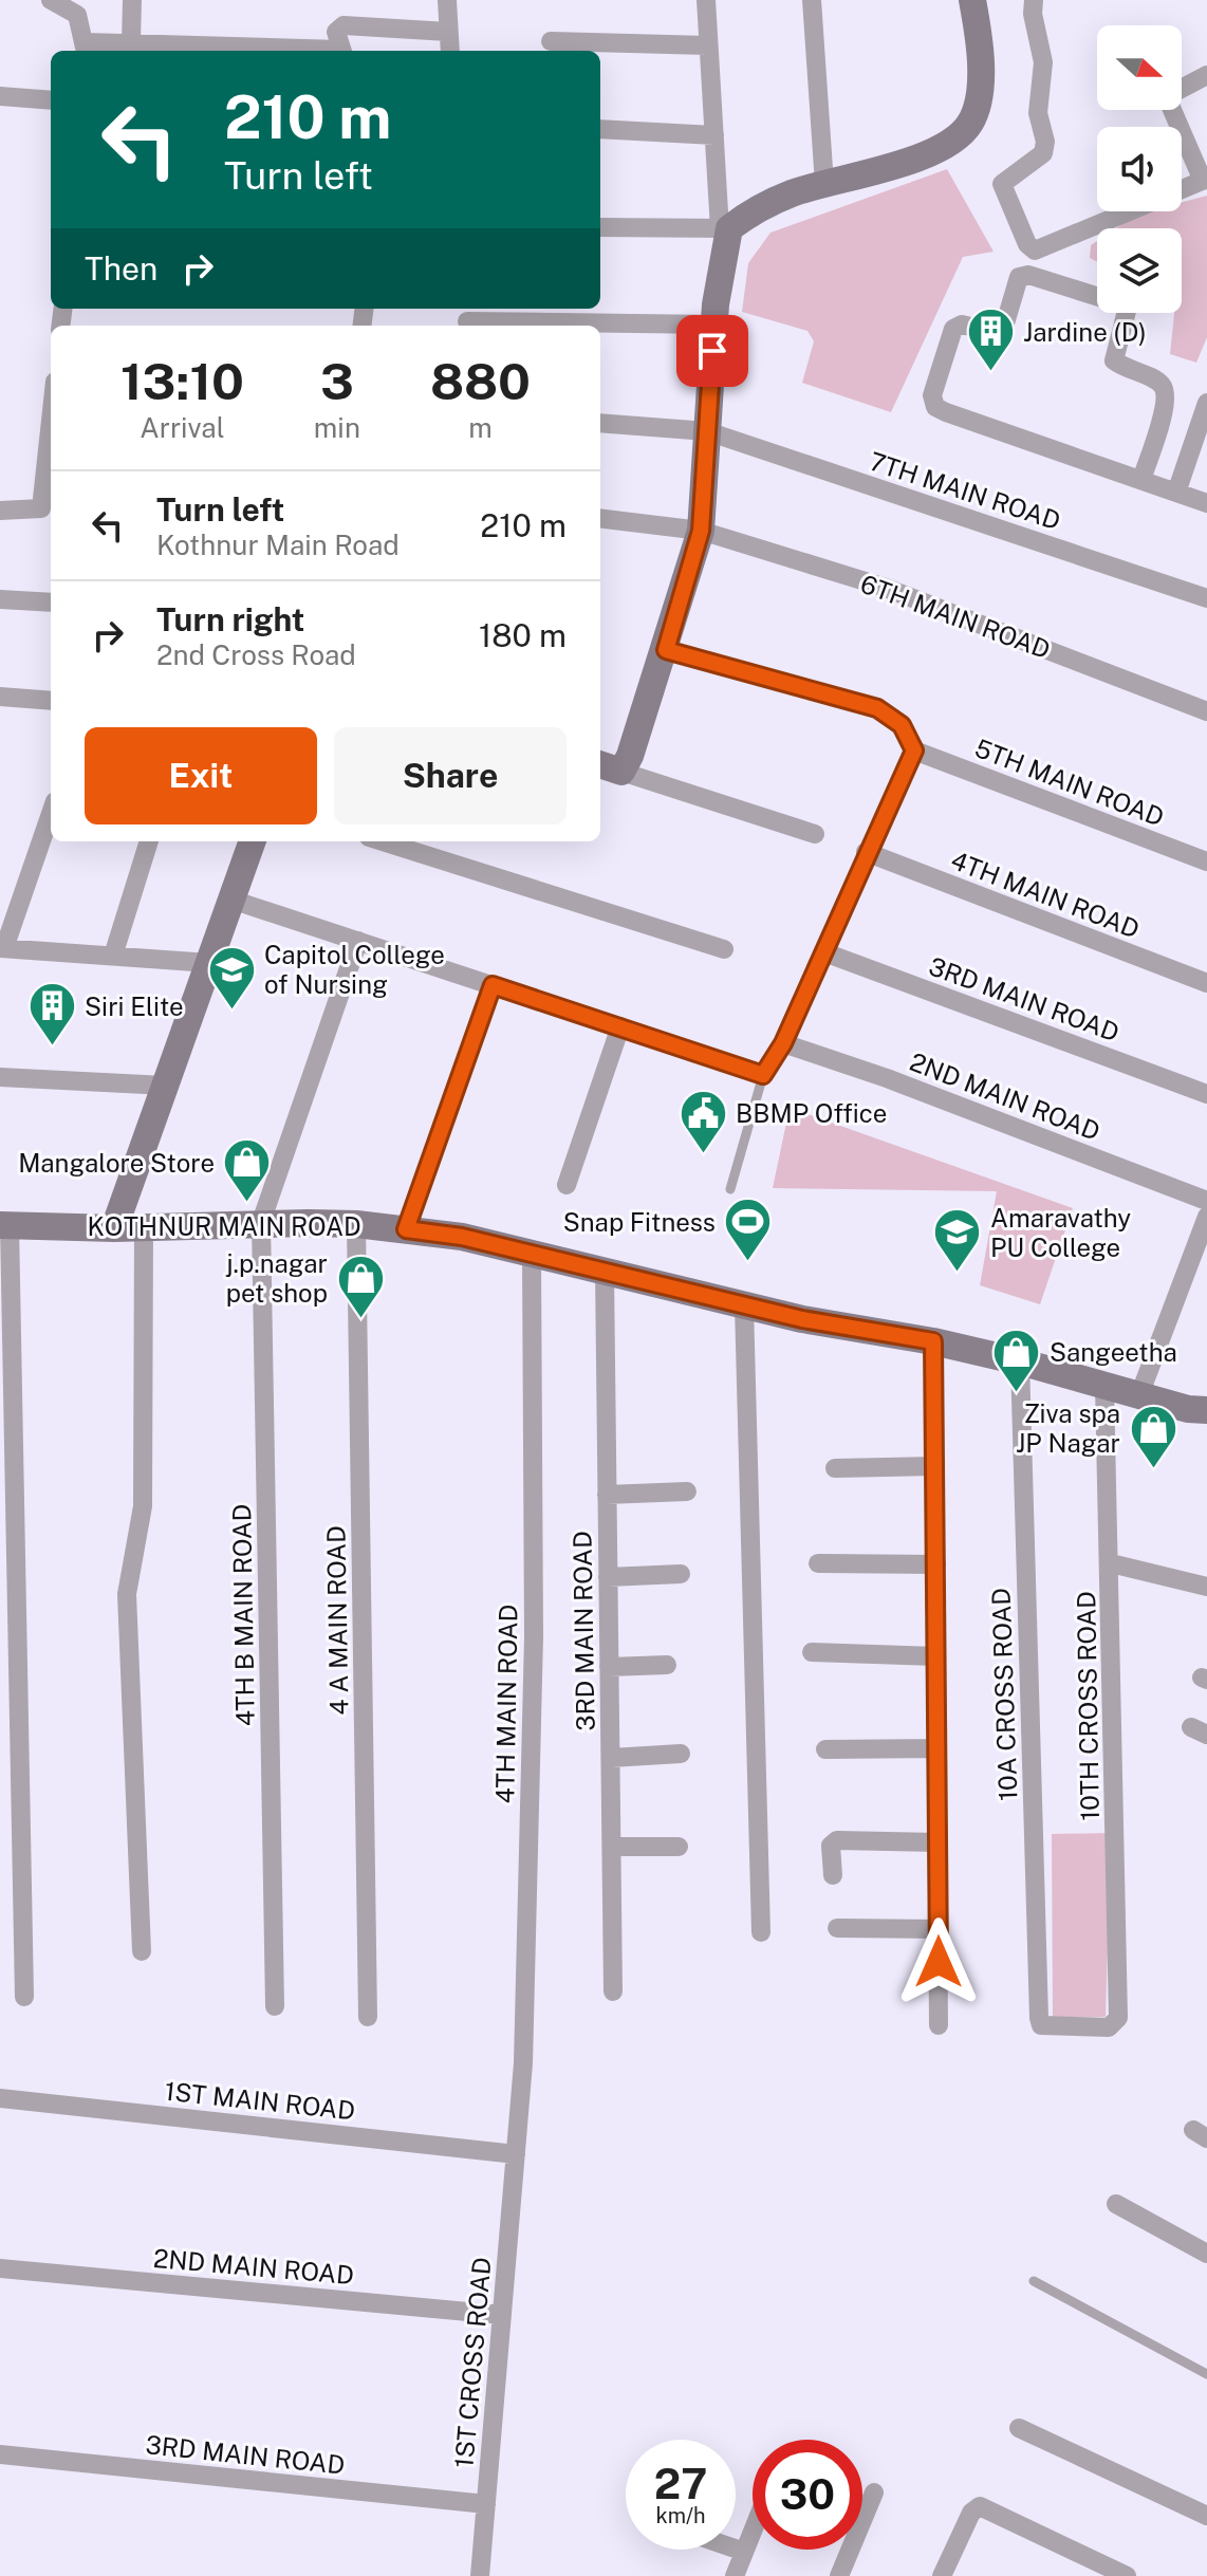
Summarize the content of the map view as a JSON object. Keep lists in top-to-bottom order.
{
  "streets": {
    "street": [
      "7TH MAIN ROAD",
      "6TH MAIN ROAD",
      "5TH MAIN ROAD",
      "4TH MAIN ROAD",
      "3RD MAIN ROAD",
      "2ND MAIN ROAD",
      "KOTHNUR MAIN ROAD",
      "4TH B MAIN ROAD",
      "4 A MAIN ROAD",
      "10A CROSS ROAD",
      "10TH CROSS ROAD",
      "1ST MAIN ROAD",
      "1ST CROSS ROAD"
    ]
  },
  "crossings": [
    ["4TH MAIN ROAD", "KOTHNUR MAIN ROAD"],
    ["4TH MAIN ROAD", "1ST MAIN ROAD"],
    ["4TH MAIN ROAD", "1ST CROSS ROAD"],
    ["3RD MAIN ROAD", "KOTHNUR MAIN ROAD"],
    ["3RD MAIN ROAD", "1ST CROSS ROAD"],
    ["2ND MAIN ROAD", "1ST CROSS ROAD"],
    ["KOTHNUR MAIN ROAD", "4TH B MAIN ROAD"],
    ["KOTHNUR MAIN ROAD", "4 A MAIN ROAD"],
    ["KOTHNUR MAIN ROAD", "10A CROSS ROAD"],
    ["KOTHNUR MAIN ROAD", "10TH CROSS ROAD"],
    ["10A CROSS ROAD", "10TH CROSS ROAD"],
    ["1ST MAIN ROAD", "1ST CROSS ROAD"]
  ],
  "places": {
    "building": ["Jardine (D)", "Siri Elite"],
    "school or university": ["Capitol College of Nursing", "Amaravathy PU College"],
    "public building": ["BBMP Office"],
    "shop": [
      "Mangalore Store",
      "j.p.nagar pet shop",
      "Sangeetha",
      "Ziva spa JP Nagar"
    ],
    "sports": ["Snap Fitness"]
  },
  "north": "right",
  "page": {
    "turn": ["210 m", "Turn left"],
    "then": "Then",
    "eta": [
      "13:10",
      "Arrival",
      "3",
      "min",
      "880",
      "m"
    ],
    "list": [
      {
        "name": "Turn left",
        "note": "Kothnur Main Road",
        "value": "210 m"
      },
      {
        "name": "Turn right",
        "note": "2nd Cross Road",
        "value": "180 m"
      }
    ],
    "buttons": ["Exit", "Share"],
    "speed": "27 km/h",
    "limit": "30"
  }
}
